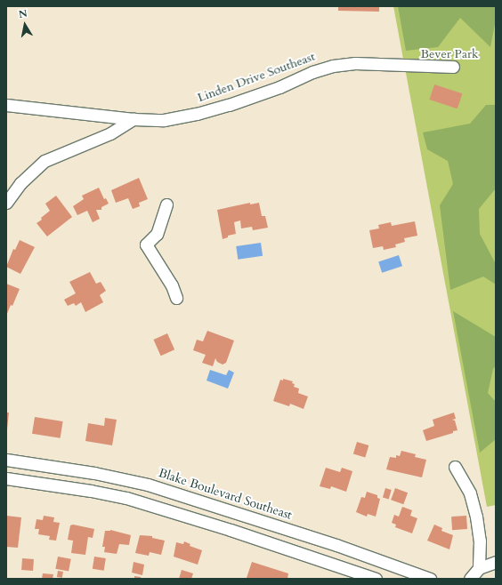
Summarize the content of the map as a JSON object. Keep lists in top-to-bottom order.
{
  "streets": {
    "street": ["Linden Drive Southeast", "Blake Boulevard Southeast"]
  },
  "parks": ["Bever Park"],
  "north": "top"
}
